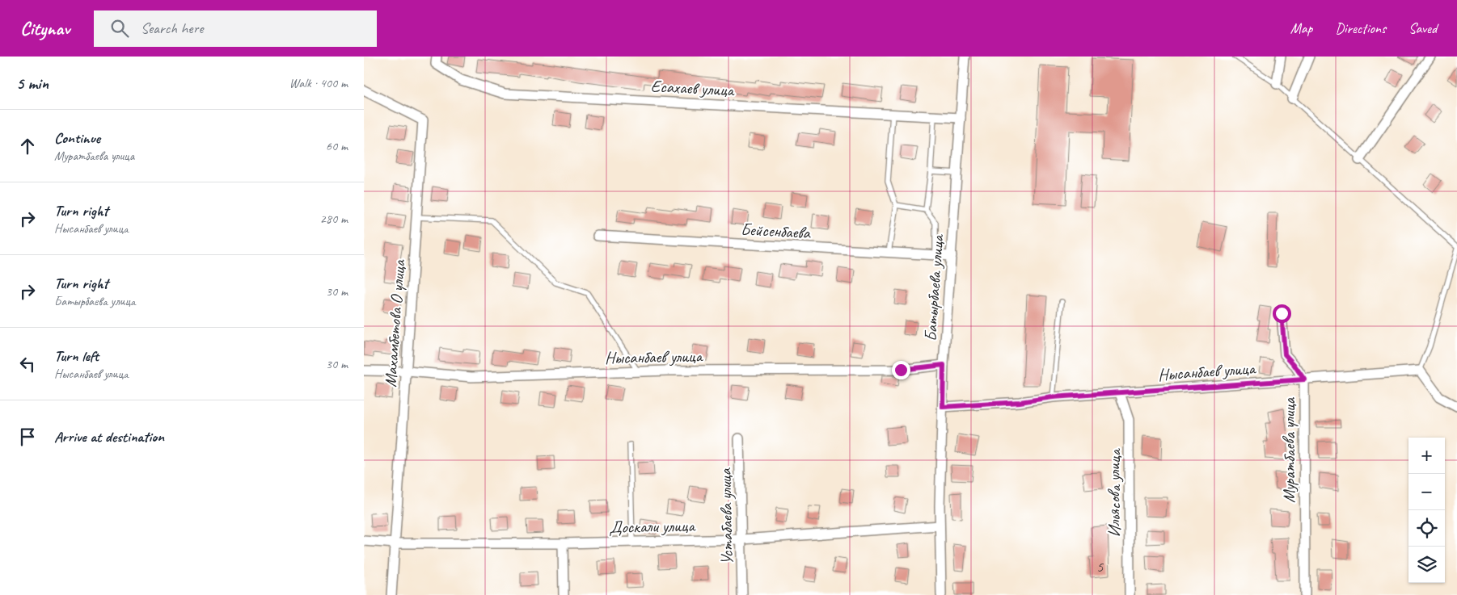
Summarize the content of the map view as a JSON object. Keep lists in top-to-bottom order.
{
  "streets": {
    "street": [
      "Есахаев улица",
      "Бейсенбаева",
      "Батырбаева улица",
      "Махамбетова О улица",
      "Нысанбаев улица",
      "Муратбаева улица",
      "Ильясова улица",
      "Устабаева улица",
      "Доскали улица"
    ]
  },
  "crossings": [
    ["Есахаев улица", "Батырбаева улица"],
    ["Бейсенбаева", "Батырбаева улица"],
    ["Батырбаева улица", "Нысанбаев улица"],
    ["Батырбаева улица", "Доскали улица"],
    ["Махамбетова О улица", "Нысанбаев улица"],
    ["Махамбетова О улица", "Доскали улица"],
    ["Нысанбаев улица", "Муратбаева улица"],
    ["Нысанбаев улица", "Ильясова улица"],
    ["Устабаева улица", "Доскали улица"]
  ],
  "house_numbers": ["5"],
  "page": {
    "header": "Citynav",
    "search": "Search here",
    "nav": ["Map", "Directions", "Saved"],
    "heading": ["5 min", "Walk · 400 m"],
    "list": [
      ["Continue", "Муратбаева улица", "60 m"],
      ["Turn right", "Нысанбаев улица", "280 m"],
      ["Turn right", "Батырбаева улица", "30 m"],
      ["Turn left", "Нысанбаев улица", "30 m"],
      "Arrive at destination"
    ],
    "map_buttons": ["+", "−"]
  }
}
